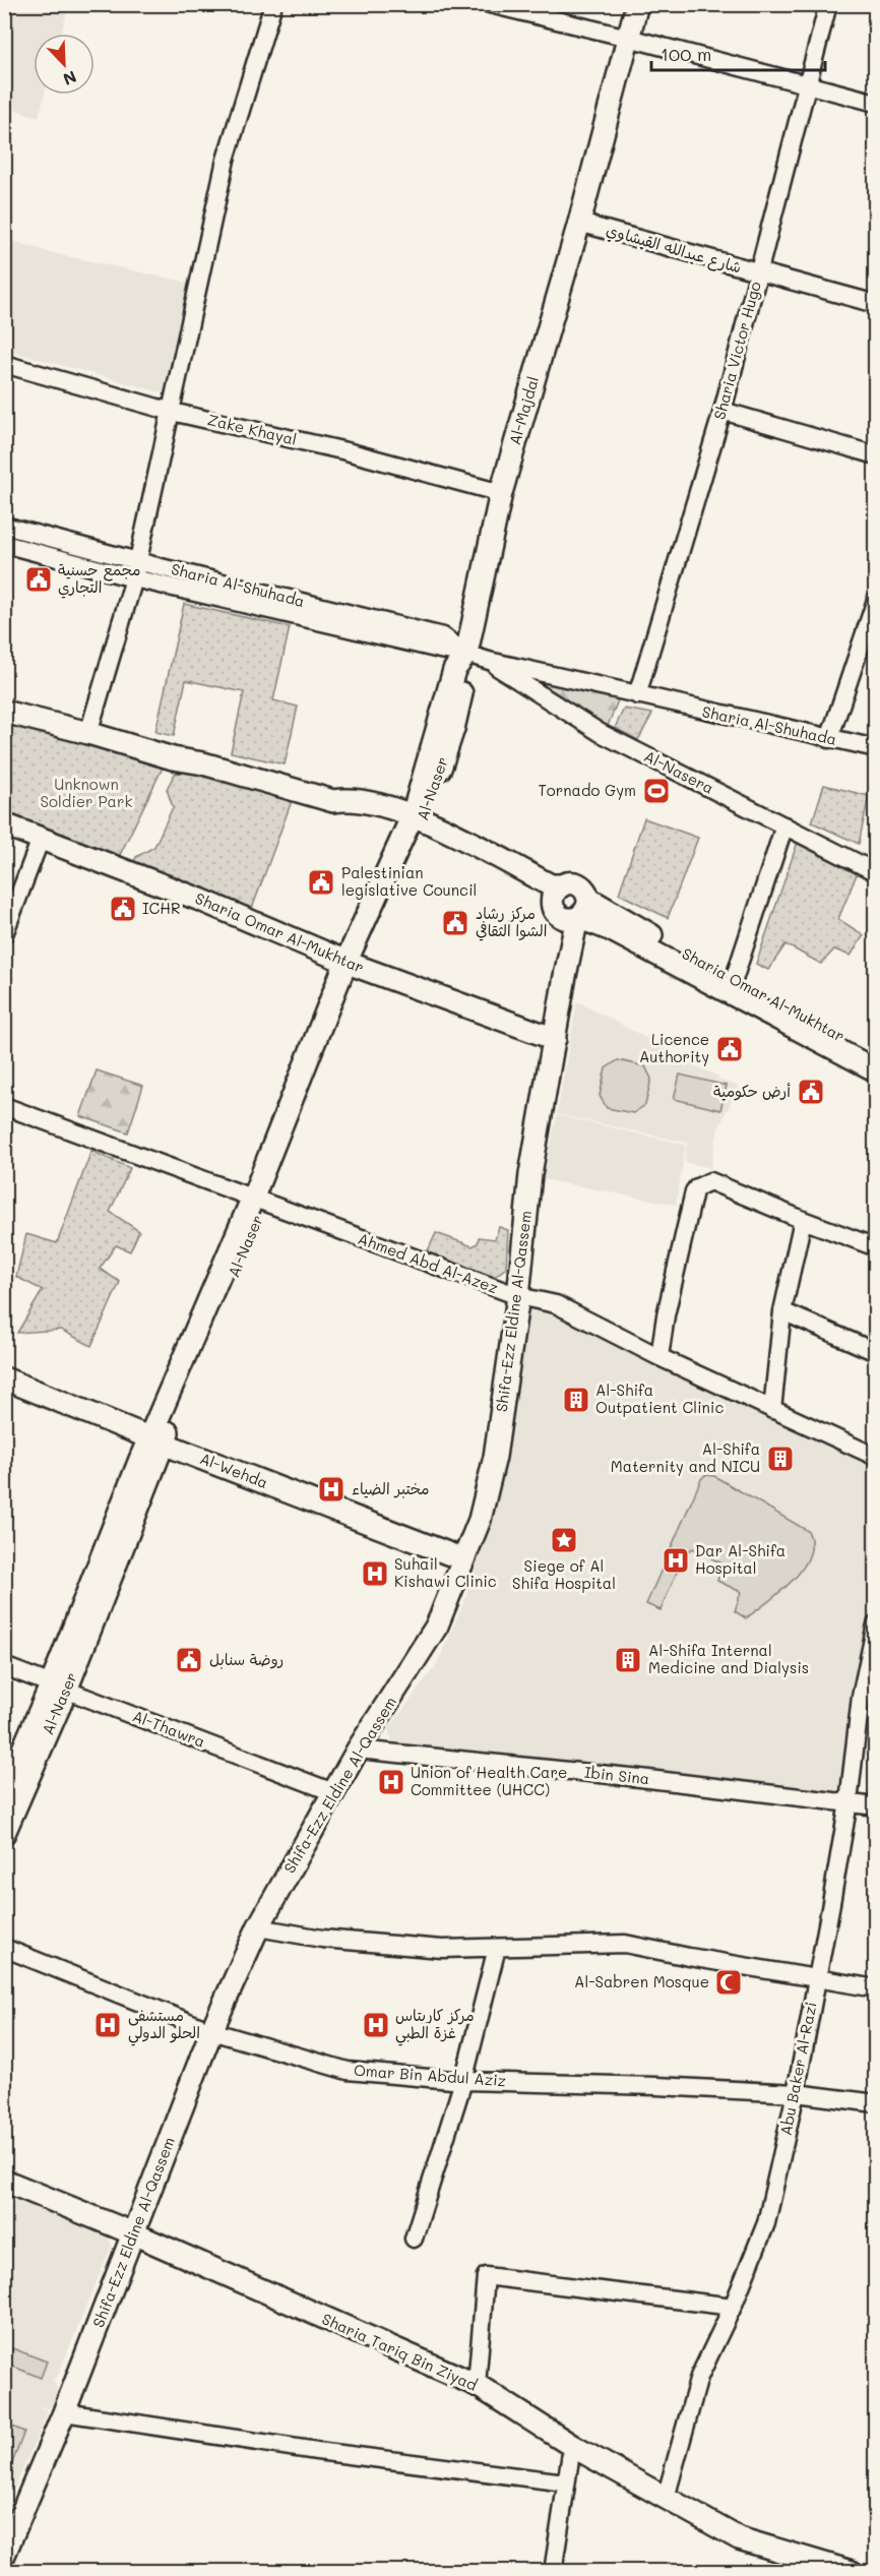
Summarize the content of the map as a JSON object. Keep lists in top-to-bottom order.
{
  "streets": {
    "main road": [
      "Al-Majdal",
      "Al-Naser",
      "Sharia Omar Al-Mukhtar",
      "Shifa-Ezz Eldine Al-Qassem",
      "Al-Wehda",
      "Sharia Tariq Bin Ziyad"
    ],
    "street": [
      "شارع عبدالله القيشاوي",
      "Sharia Victor Hugo",
      "Zake Khayal",
      "Sharia Al-Shuhada",
      "Al-Nasera",
      "Ahmed Abd Al-Azez",
      "Al-Thawra",
      "Ibin Sina",
      "Abu Baker Al-Razi",
      "Omar Bin Abdul Aziz"
    ]
  },
  "crossings": [
    ["شارع عبدالله القيشاوي", "Sharia Victor Hugo"],
    ["شارع عبدالله القيشاوي", "Al-Majdal"],
    ["Sharia Victor Hugo", "Sharia Al-Shuhada"],
    ["Al-Majdal", "Zake Khayal"],
    ["Al-Majdal", "Sharia Al-Shuhada"],
    ["Al-Majdal", "Al-Naser"],
    ["Al-Majdal", "Sharia Omar Al-Mukhtar"],
    ["Sharia Al-Shuhada", "Al-Nasera"],
    ["Al-Naser", "Sharia Omar Al-Mukhtar"],
    ["Al-Naser", "Ahmed Abd Al-Azez"],
    ["Al-Naser", "Al-Wehda"],
    ["Al-Naser", "Al-Thawra"],
    ["Sharia Omar Al-Mukhtar", "Shifa-Ezz Eldine Al-Qassem"],
    ["Ahmed Abd Al-Azez", "Shifa-Ezz Eldine Al-Qassem"],
    ["Shifa-Ezz Eldine Al-Qassem", "Al-Wehda"],
    ["Shifa-Ezz Eldine Al-Qassem", "Al-Thawra"],
    ["Shifa-Ezz Eldine Al-Qassem", "Ibin Sina"],
    ["Shifa-Ezz Eldine Al-Qassem", "Omar Bin Abdul Aziz"],
    ["Shifa-Ezz Eldine Al-Qassem", "Sharia Tariq Bin Ziyad"],
    ["Ibin Sina", "Abu Baker Al-Razi"],
    ["Abu Baker Al-Razi", "Omar Bin Abdul Aziz"],
    ["Abu Baker Al-Razi", "Sharia Tariq Bin Ziyad"]
  ],
  "parks": ["Unknown Soldier Park"],
  "places": {
    "public building": [
      "مجمع حسنية التجاري",
      "Palestinian legislative Council",
      "ICHR",
      "مركز رشاد الشوا الثقافي",
      "Licence Authority",
      "أرض حكومية",
      "روضة سنابل"
    ],
    "sports": ["Tornado Gym"],
    "building": ["Al-Shifa Outpatient Clinic", "Al-Shifa Maternity and NICU", "Al-Shifa Internal Medicine and Dialysis"],
    "hospital": [
      "مختبر الضياء",
      "Dar Al-Shifa Hospital",
      "Suhail Kishawi Clinic",
      "Union of Health Care Committee (UHCC)",
      "مستشفى الحلو الدولي",
      "مركز كاريتاس غزة الطبي"
    ],
    "place": ["Siege of Al Shifa Hospital"],
    "mosque": ["Al-Sabren Mosque"]
  },
  "scale_bar": "100 m",
  "north": "bottom right"
}
